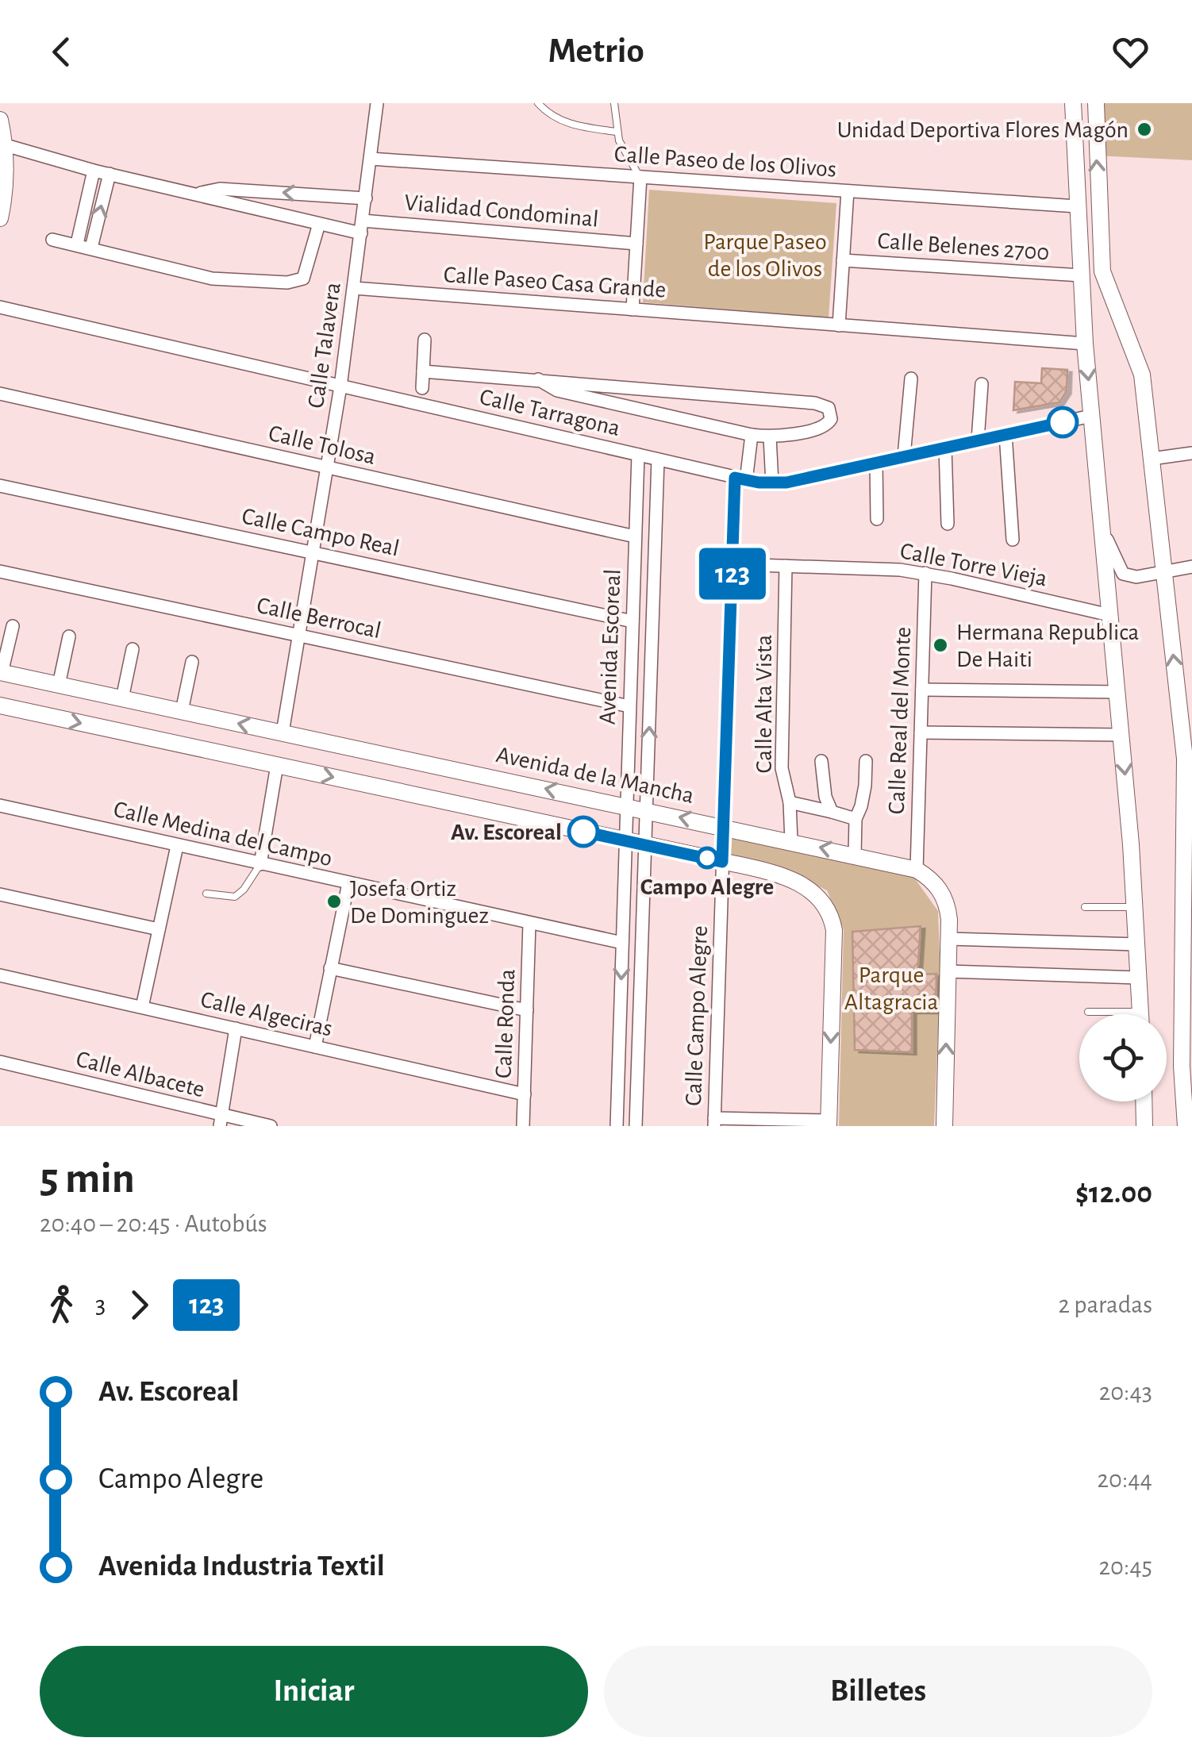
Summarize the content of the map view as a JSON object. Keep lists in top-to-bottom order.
{
  "streets": {
    "street": [
      "Calle Paseo de los Olivos",
      "Vialidad Condominal",
      "Calle Belenes 2700",
      "Calle Paseo Casa Grande",
      "Calle Talavera",
      "Calle Tarragona",
      "Calle Tolosa",
      "Calle Campo Real",
      "Calle Torre Vieja",
      "Calle Berrocal",
      "Avenida Escoreal",
      "Calle Alta Vista",
      "Calle Real del Monte",
      "Avenida de la Mancha",
      "Calle Medina del Campo",
      "Calle Algeciras",
      "Calle Campo Alegre",
      "Calle Ronda",
      "Calle Albacete"
    ]
  },
  "crossings": [
    ["Calle Paseo de los Olivos", "Calle Talavera"],
    ["Vialidad Condominal", "Calle Talavera"],
    ["Calle Paseo Casa Grande", "Calle Talavera"],
    ["Calle Talavera", "Calle Tarragona"],
    ["Calle Talavera", "Calle Tolosa"],
    ["Calle Talavera", "Calle Campo Real"],
    ["Calle Talavera", "Calle Berrocal"],
    ["Calle Talavera", "Avenida de la Mancha"],
    ["Calle Tarragona", "Avenida Escoreal"],
    ["Calle Tarragona", "Calle Campo Alegre"],
    ["Calle Tolosa", "Avenida Escoreal"],
    ["Calle Campo Real", "Avenida Escoreal"],
    ["Calle Torre Vieja", "Calle Alta Vista"],
    ["Calle Torre Vieja", "Calle Real del Monte"],
    ["Calle Torre Vieja", "Calle Campo Alegre"],
    ["Calle Berrocal", "Avenida Escoreal"],
    ["Avenida Escoreal", "Avenida de la Mancha"],
    ["Avenida Escoreal", "Calle Medina del Campo"],
    ["Calle Alta Vista", "Avenida de la Mancha"],
    ["Calle Real del Monte", "Avenida de la Mancha"],
    ["Avenida de la Mancha", "Calle Campo Alegre"],
    ["Calle Medina del Campo", "Calle Ronda"],
    ["Calle Algeciras", "Calle Ronda"]
  ],
  "parks": ["Parque Paseo de los Olivos", "Parque Altagracia"],
  "places": [
    "Unidad Deportiva Flores Magón",
    "Hermana Republica De Haiti",
    "Av. Escoreal",
    "Campo Alegre",
    "Josefa Ortiz De Dominguez"
  ],
  "lines": ["bus line 123"],
  "page": {
    "header": "Metrio",
    "on_map": "123",
    "heading": ["5 min", "20:40 – 20:45 · Autobús", "$12.00"],
    "legs": ["3", "123", "2 paradas"],
    "list": [
      {
        "name": "Av. Escoreal",
        "value": "20:43"
      },
      {
        "name": "Campo Alegre",
        "value": "20:44"
      },
      {
        "name": "Avenida Industria Textil",
        "value": "20:45"
      }
    ],
    "buttons": ["Iniciar", "Billetes"]
  }
}
